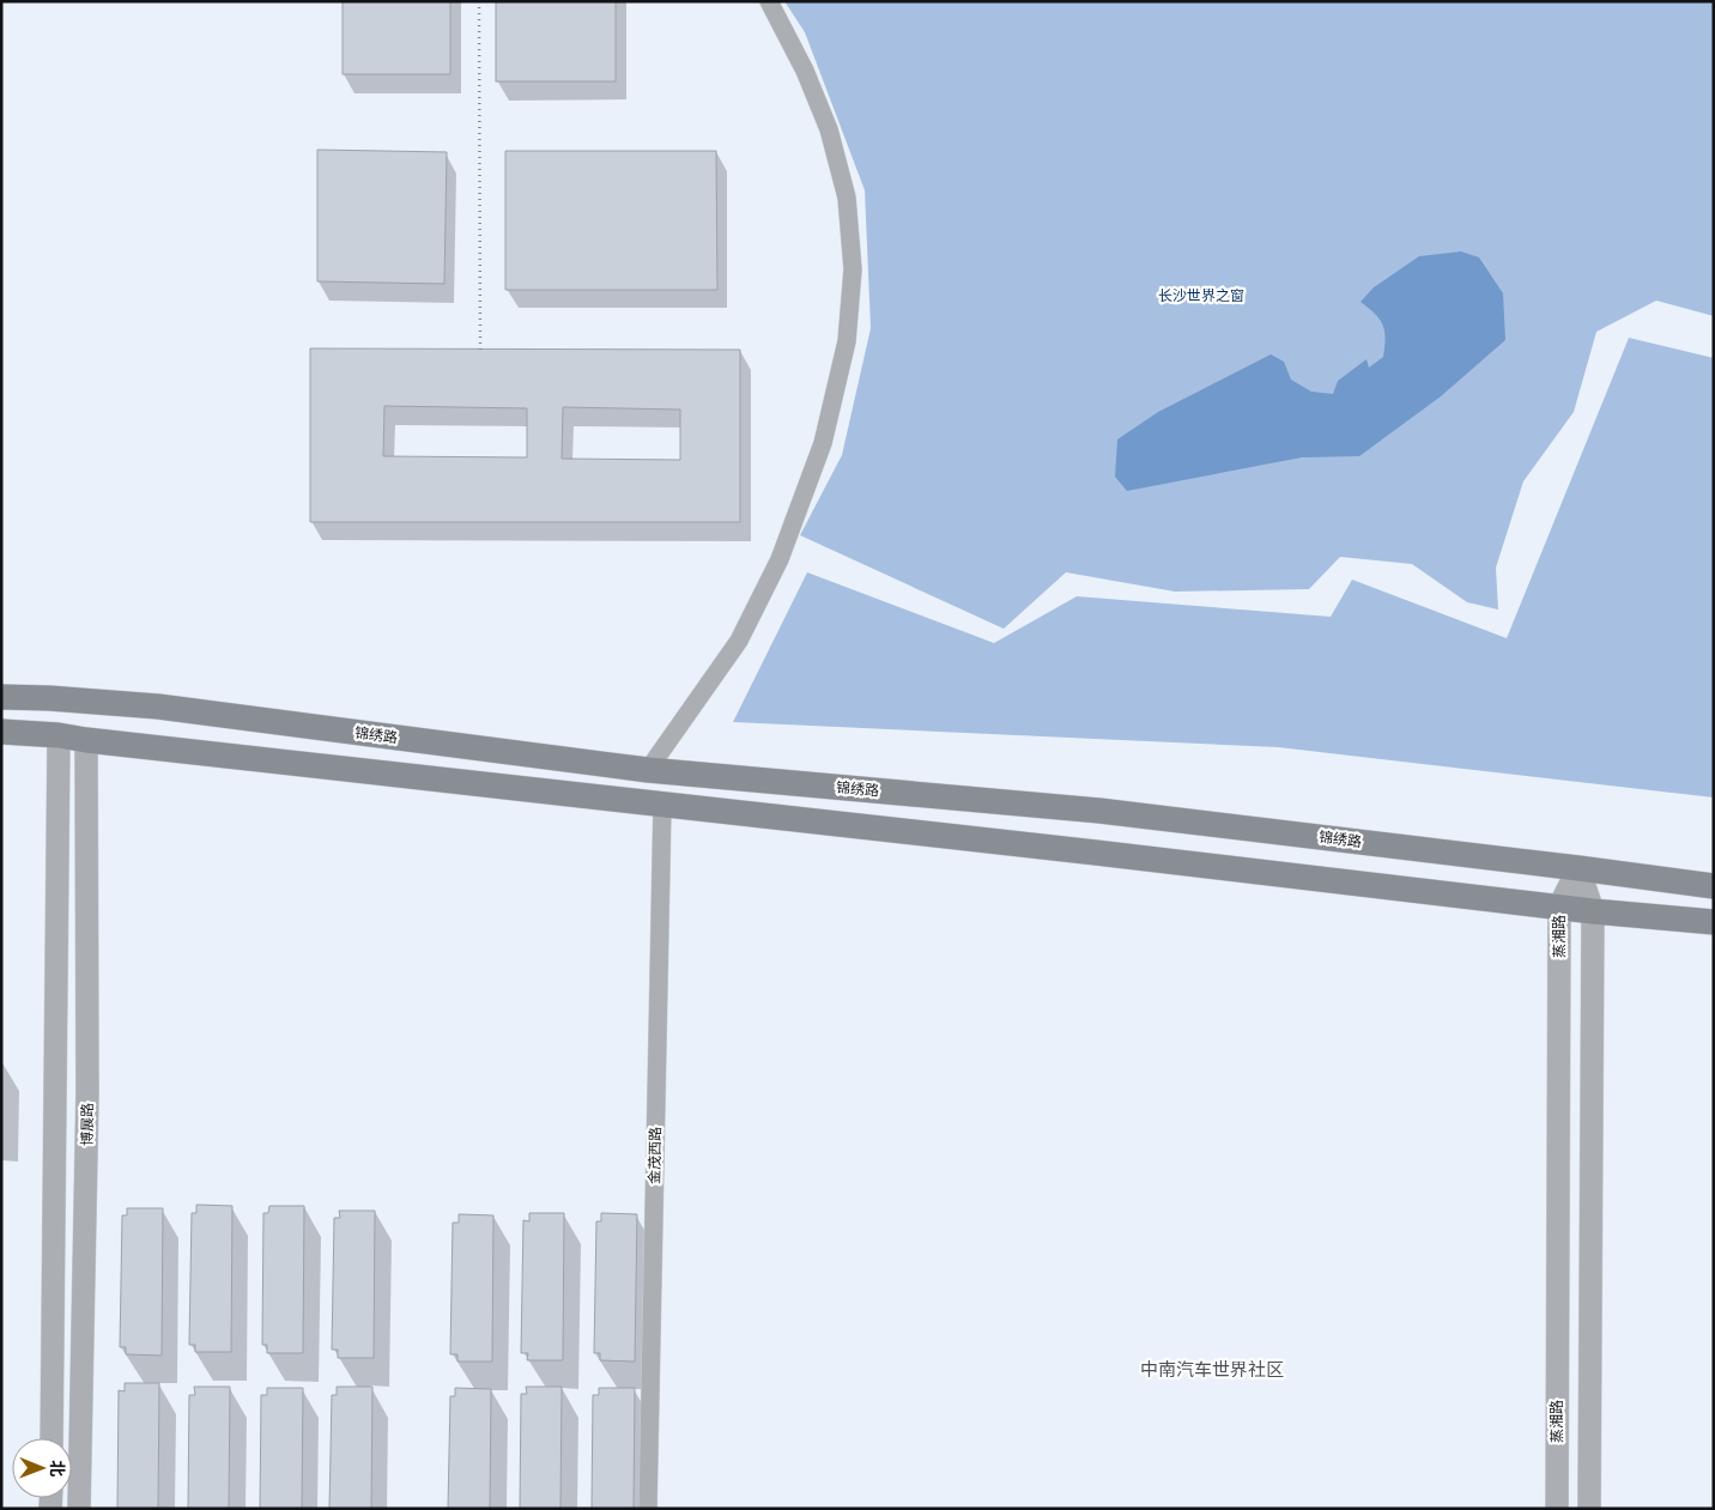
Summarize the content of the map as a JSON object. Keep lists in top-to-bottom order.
{
  "streets": {
    "main road": ["锦绣路"],
    "street": ["蒸湘路", "博展路", "金茂西路"]
  },
  "crossings": [
    ["锦绣路", "蒸湘路"]
  ],
  "districts": ["中南汽车世界社区"],
  "parks": ["长沙世界之窗"],
  "north": "right"
}
